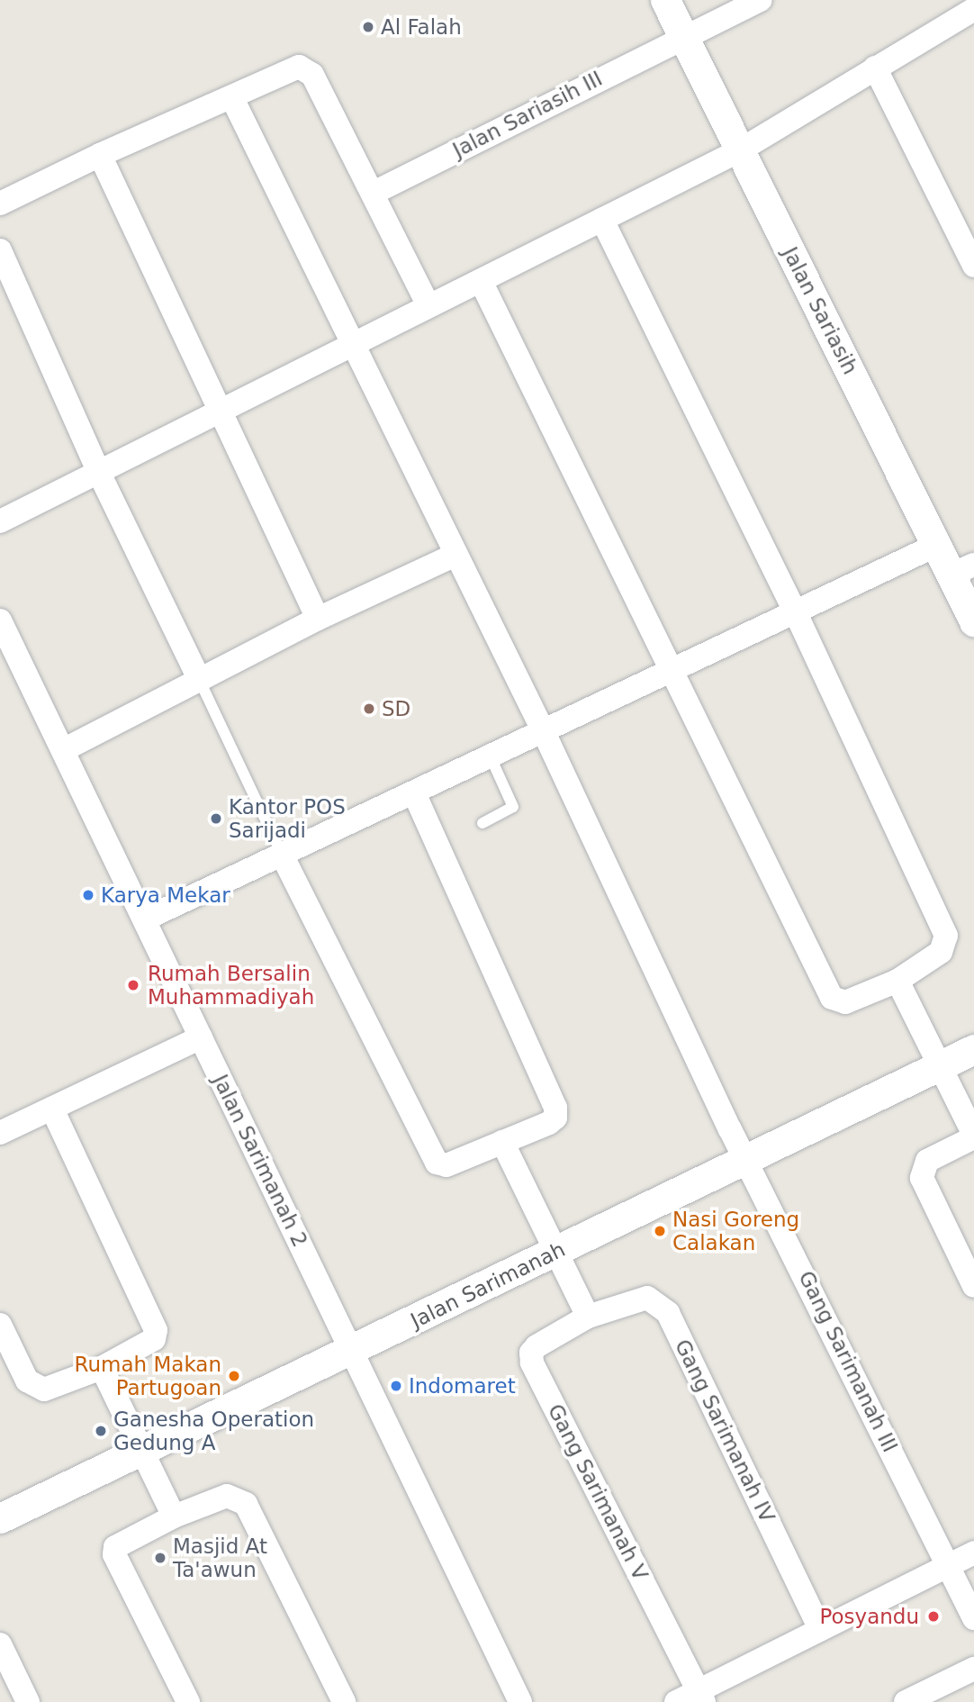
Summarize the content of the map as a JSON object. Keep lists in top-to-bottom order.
{
  "streets": {
    "street": [
      "Jalan Sariasih III",
      "Jalan Sariasih",
      "Jalan Sarimanah 2",
      "Jalan Sarimanah",
      "Gang Sarimanah III",
      "Gang Sarimanah IV",
      "Gang Sarimanah V"
    ]
  },
  "crossings": [
    ["Jalan Sariasih III", "Jalan Sariasih"],
    ["Jalan Sarimanah 2", "Jalan Sarimanah"],
    ["Jalan Sarimanah", "Gang Sarimanah III"],
    ["Gang Sarimanah IV", "Gang Sarimanah V"]
  ],
  "places": [
    "Al Falah",
    "SD",
    "Kantor POS Sarijadi",
    "Karya Mekar",
    "Rumah Bersalin Muhammadiyah",
    "Nasi Goreng Calakan",
    "Rumah Makan Partugoan",
    "Indomaret",
    "Ganesha Operation Gedung A",
    "Masjid At Ta'awun",
    "Posyandu"
  ]
}
